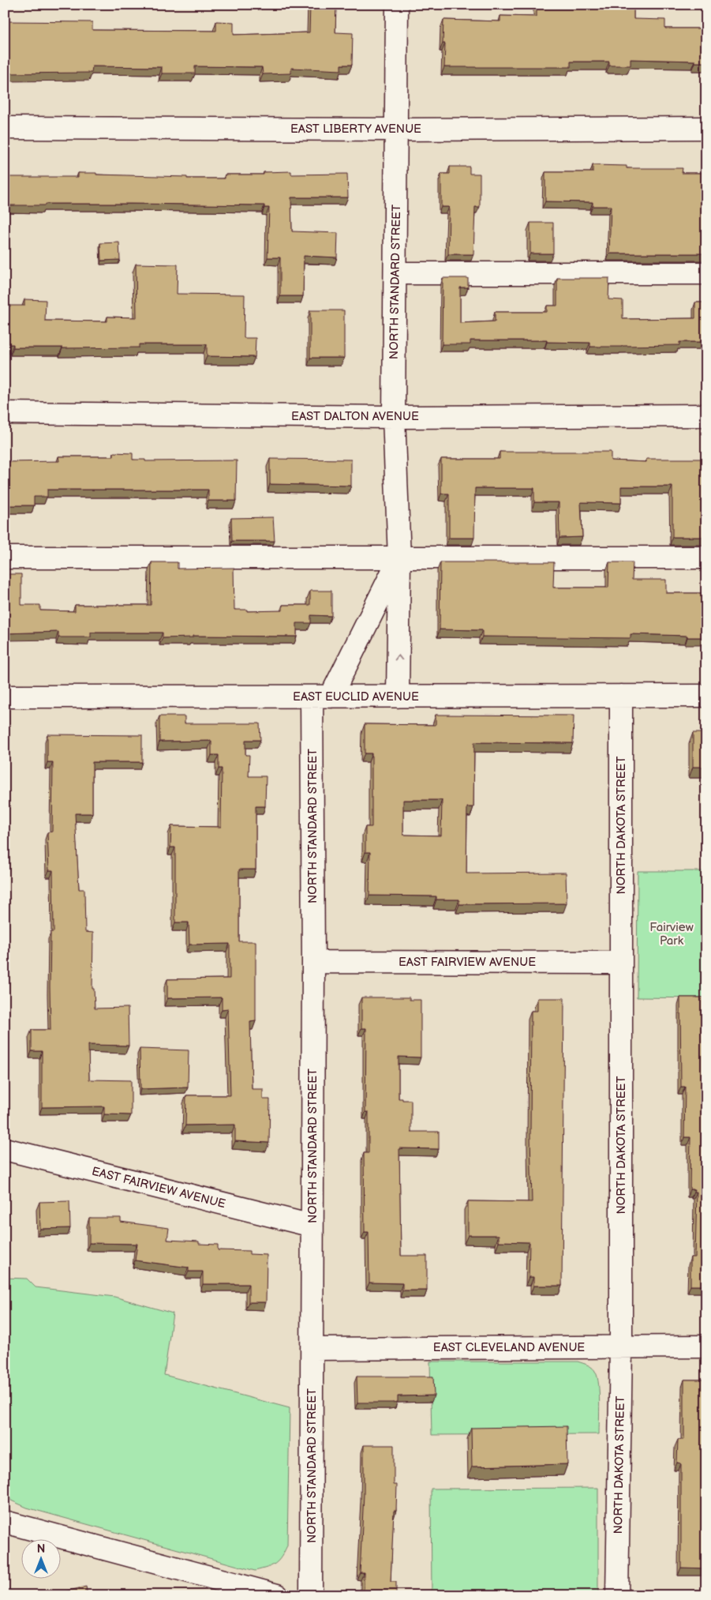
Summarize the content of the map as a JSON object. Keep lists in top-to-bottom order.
{
  "streets": {
    "street": [
      "EAST LIBERTY AVENUE",
      "NORTH STANDARD STREET",
      "EAST DALTON AVENUE",
      "EAST EUCLID AVENUE",
      "NORTH DAKOTA STREET",
      "EAST FAIRVIEW AVENUE",
      "EAST CLEVELAND AVENUE"
    ]
  },
  "crossings": [
    ["EAST LIBERTY AVENUE", "NORTH STANDARD STREET"],
    ["NORTH STANDARD STREET", "EAST DALTON AVENUE"],
    ["NORTH STANDARD STREET", "EAST EUCLID AVENUE"],
    ["NORTH STANDARD STREET", "EAST FAIRVIEW AVENUE"],
    ["NORTH STANDARD STREET", "EAST CLEVELAND AVENUE"],
    ["EAST EUCLID AVENUE", "NORTH DAKOTA STREET"],
    ["NORTH DAKOTA STREET", "EAST FAIRVIEW AVENUE"],
    ["NORTH DAKOTA STREET", "EAST CLEVELAND AVENUE"]
  ],
  "parks": ["Fairview Park"],
  "north": "top"
}
